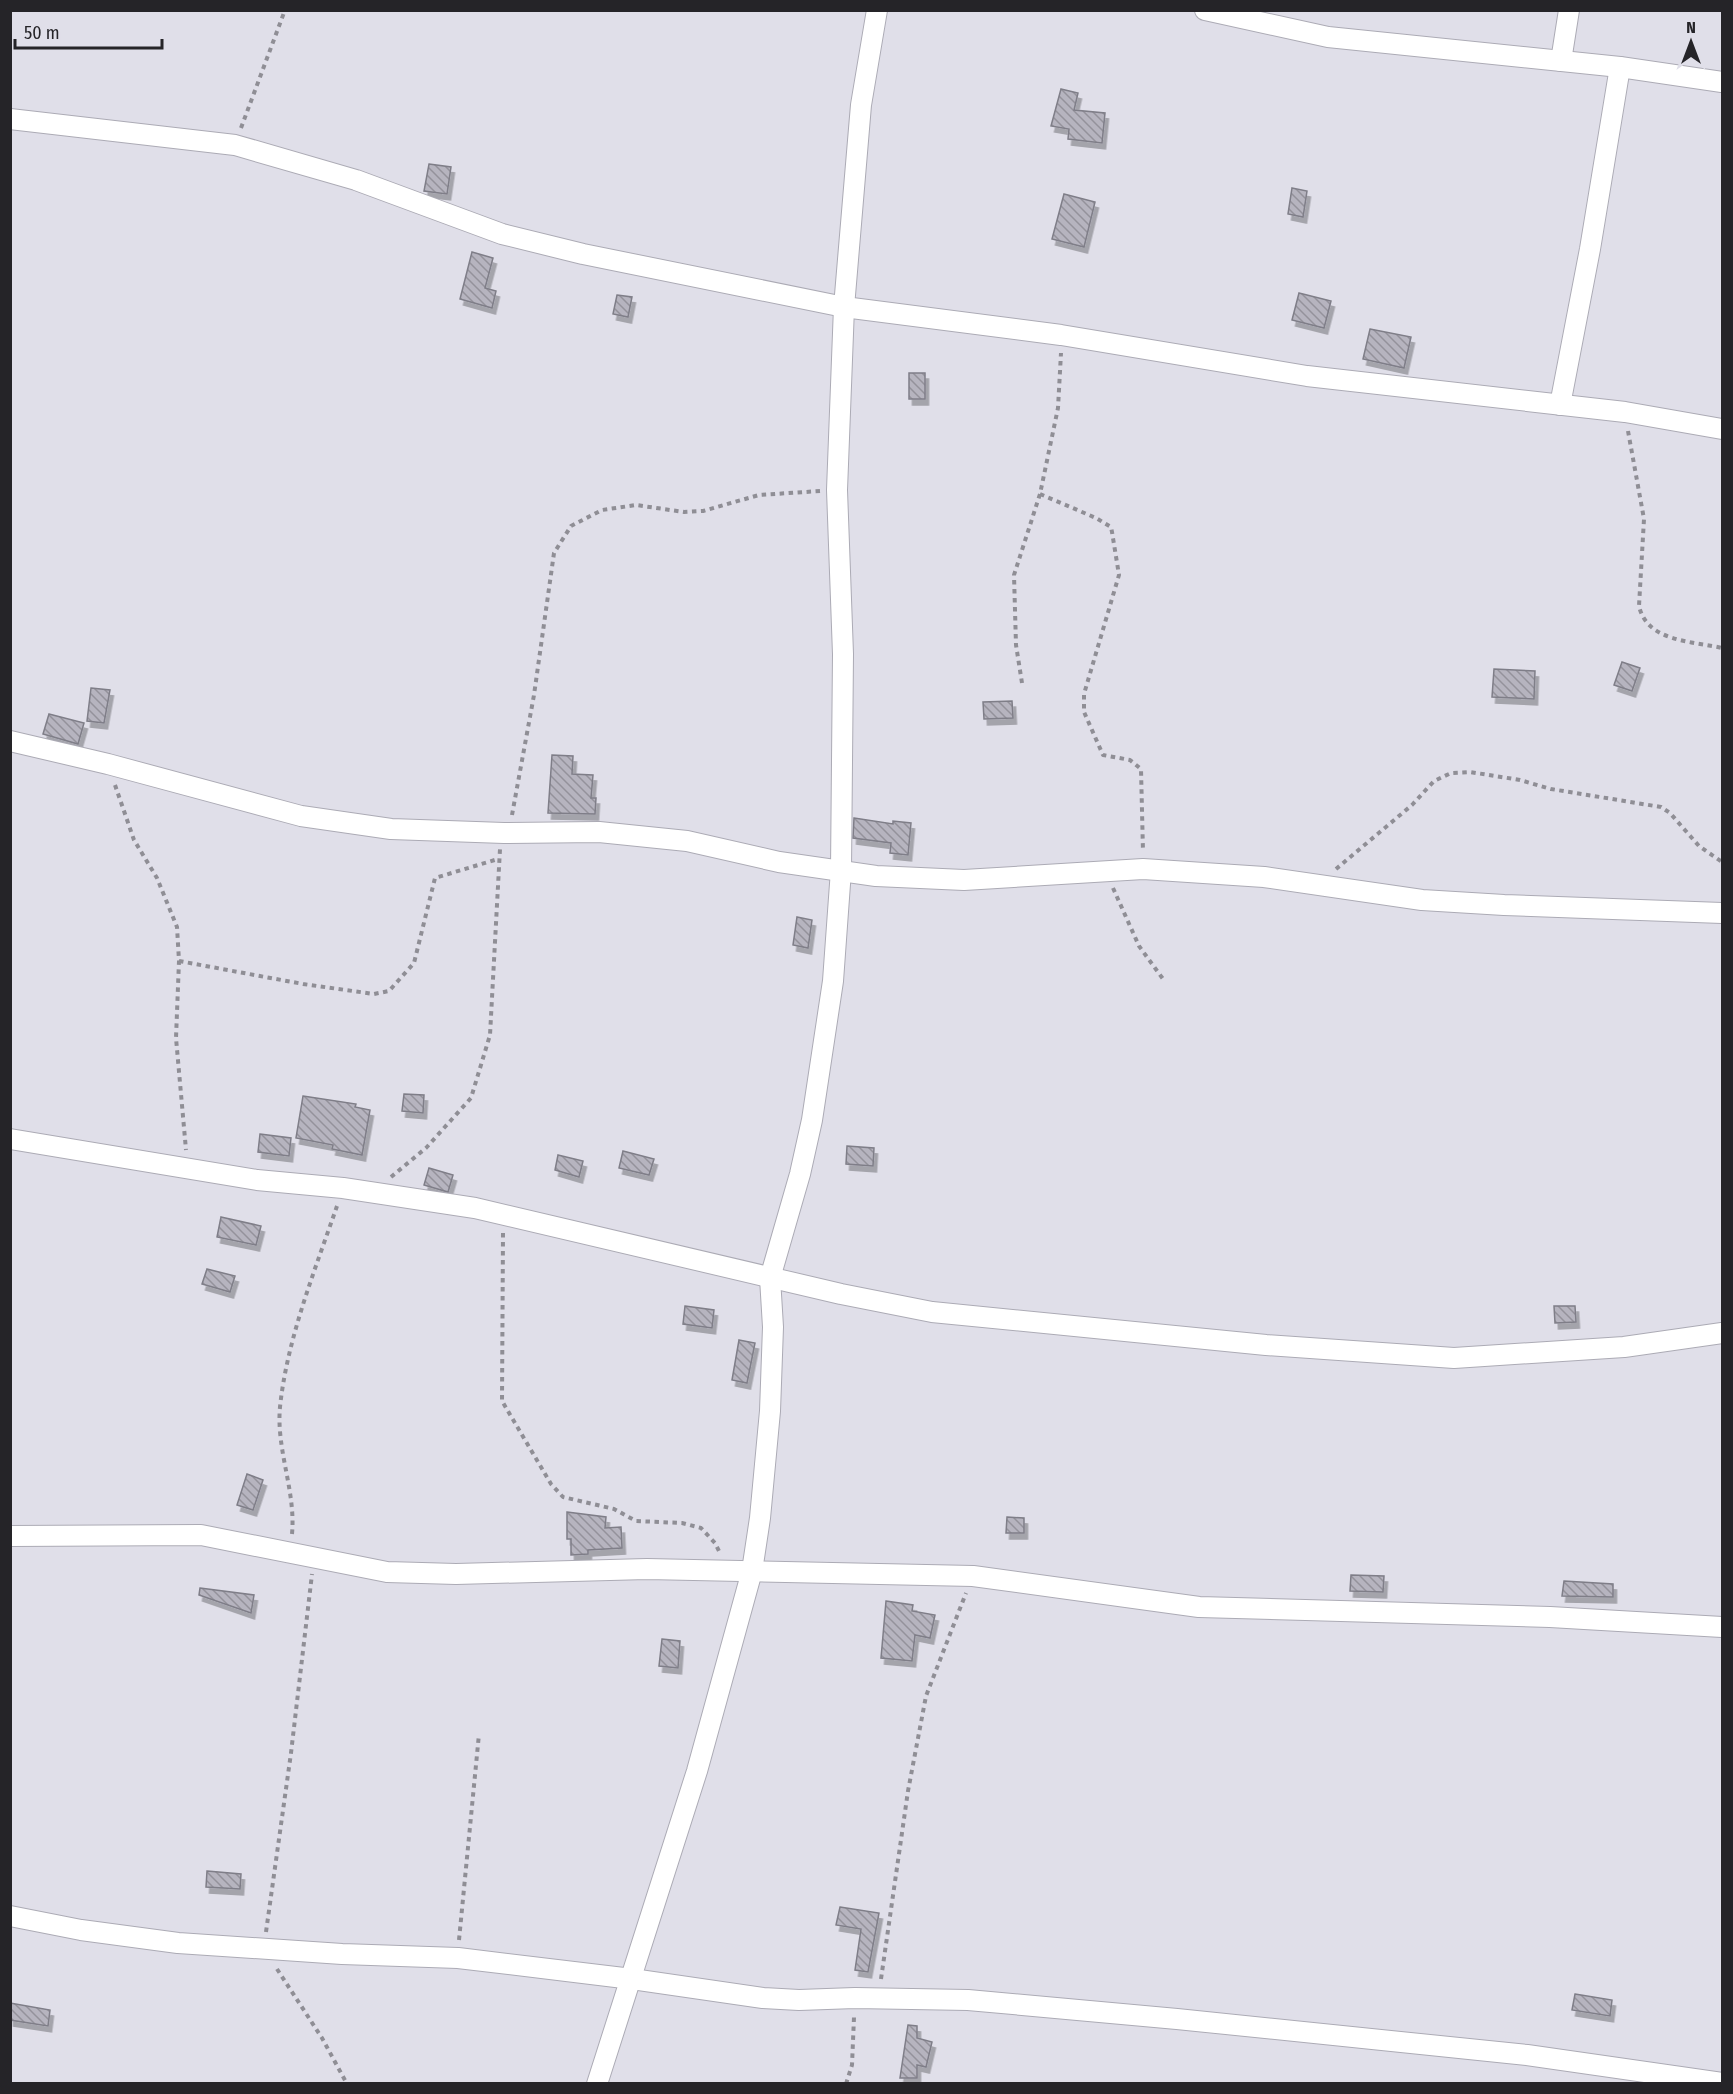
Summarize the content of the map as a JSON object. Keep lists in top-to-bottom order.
{
  "scale_bar": "50 m",
  "north": "top"
}
